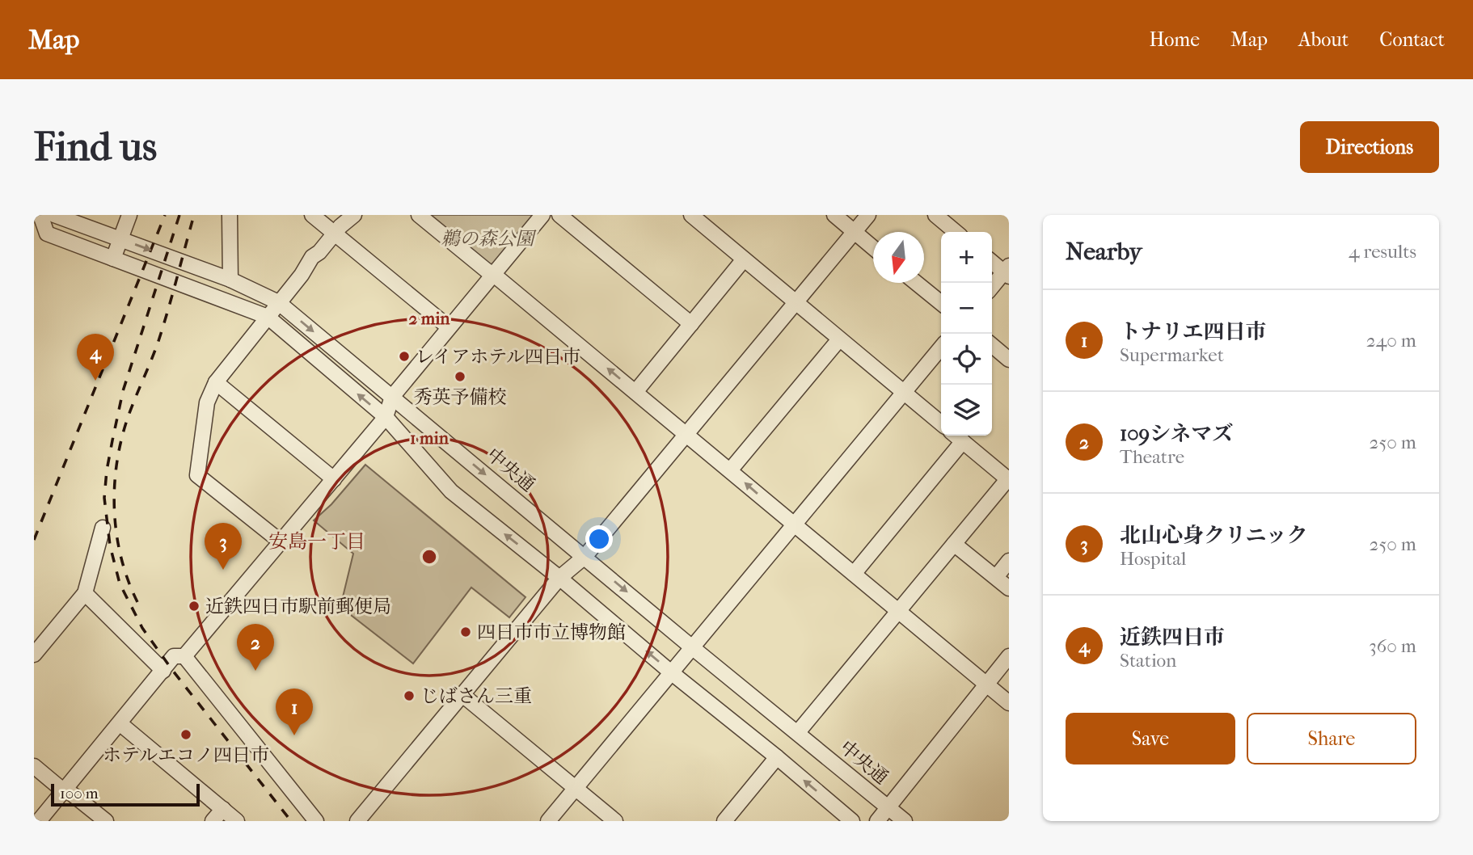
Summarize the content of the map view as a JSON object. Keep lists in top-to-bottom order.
{
  "streets": {
    "street": ["中央通"]
  },
  "districts": ["安島一丁目"],
  "parks": ["鵜の森公園"],
  "places": [
    "レイアホテル四日市",
    "秀英予備校",
    "近鉄四日市駅前郵便局",
    "四日市市立博物館",
    "じばさん三重",
    "ホテルエコノ四日市"
  ],
  "scale_bar": "100 m",
  "north": "bottom",
  "page": {
    "header": "Map",
    "nav": [
      "Home",
      "Map",
      "About",
      "Contact"
    ],
    "buttons": [
      "Directions",
      ["Save", "Share"]
    ],
    "title": "Find us",
    "heading": ["Nearby", "4 results"],
    "map_buttons": ["+", "−"],
    "list": [
      {
        "mark": "1",
        "name": "トナリエ四日市",
        "note": "Supermarket",
        "value": "240 m"
      },
      {
        "mark": "2",
        "name": "109シネマズ",
        "note": "Theatre",
        "value": "250 m"
      },
      {
        "mark": "3",
        "name": "北山心身クリニック",
        "note": "Hospital",
        "value": "250 m"
      },
      {
        "mark": "4",
        "name": "近鉄四日市",
        "note": "Station",
        "value": "360 m"
      }
    ],
    "pins": [
      "4",
      "3",
      "2",
      "1"
    ],
    "scale": "100 m"
  },
  "rings": ["2 min", "1 min"]
}
